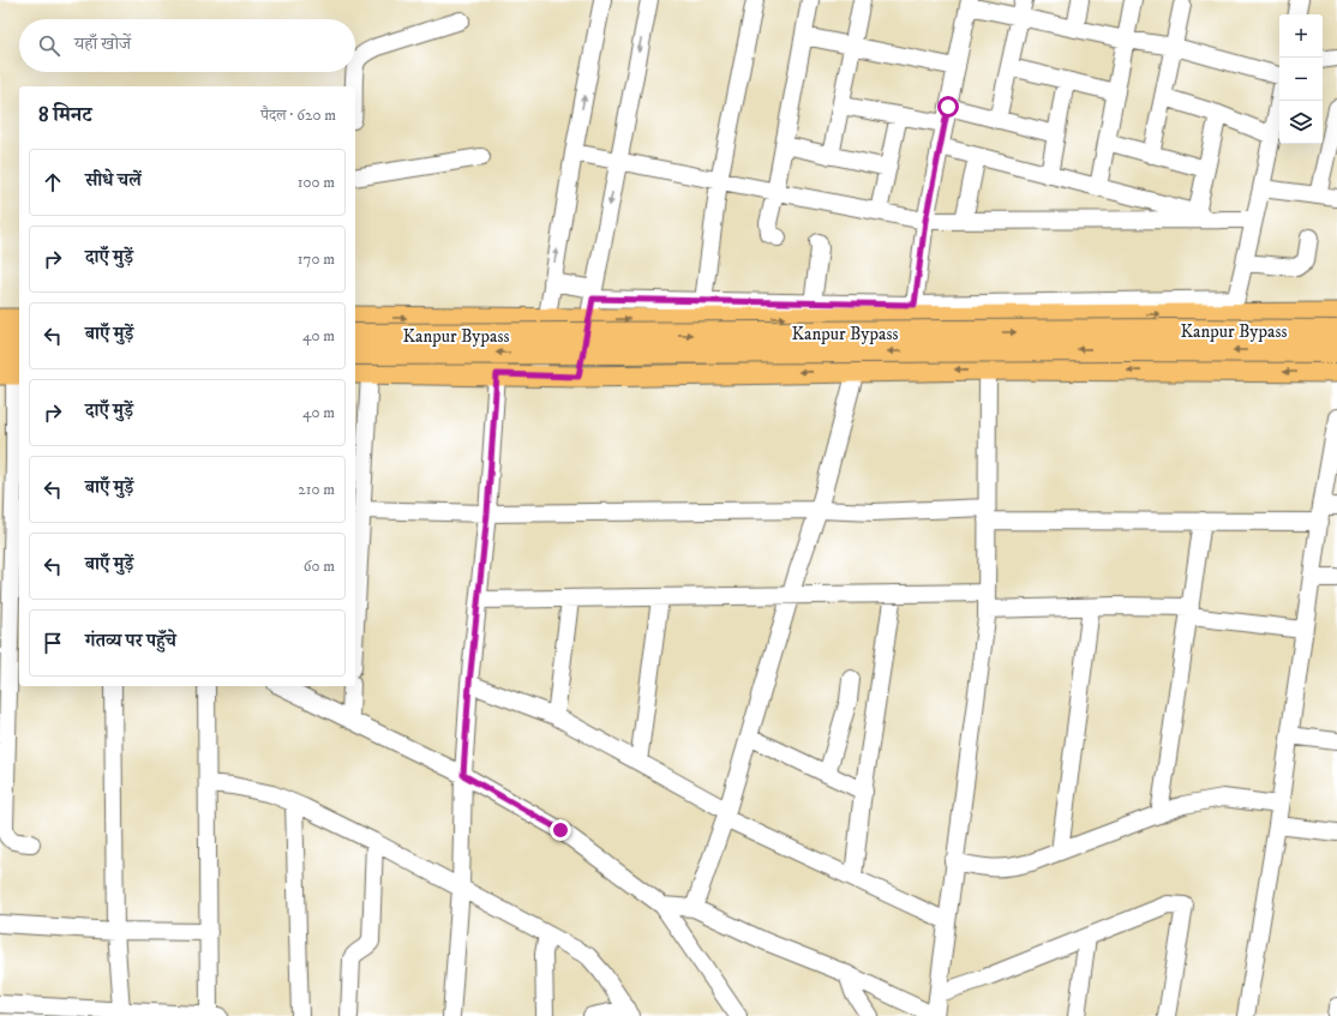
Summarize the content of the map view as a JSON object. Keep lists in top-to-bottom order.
{
  "streets": {
    "highway": ["Kanpur Bypass"]
  },
  "page": {
    "map_buttons": ["+", "−"],
    "search": "यहाँ खोजें",
    "heading": ["8 मिनट", "पैदल · 620 m"],
    "list": [
      ["सीधे चलें", "100 m"],
      ["दाएँ मुड़ें", "170 m"],
      ["बाएँ मुड़ें", "40 m"],
      ["दाएँ मुड़ें", "40 m"],
      ["बाएँ मुड़ें", "210 m"],
      ["बाएँ मुड़ें", "60 m"],
      "गंतव्य पर पहुँचे"
    ]
  }
}
